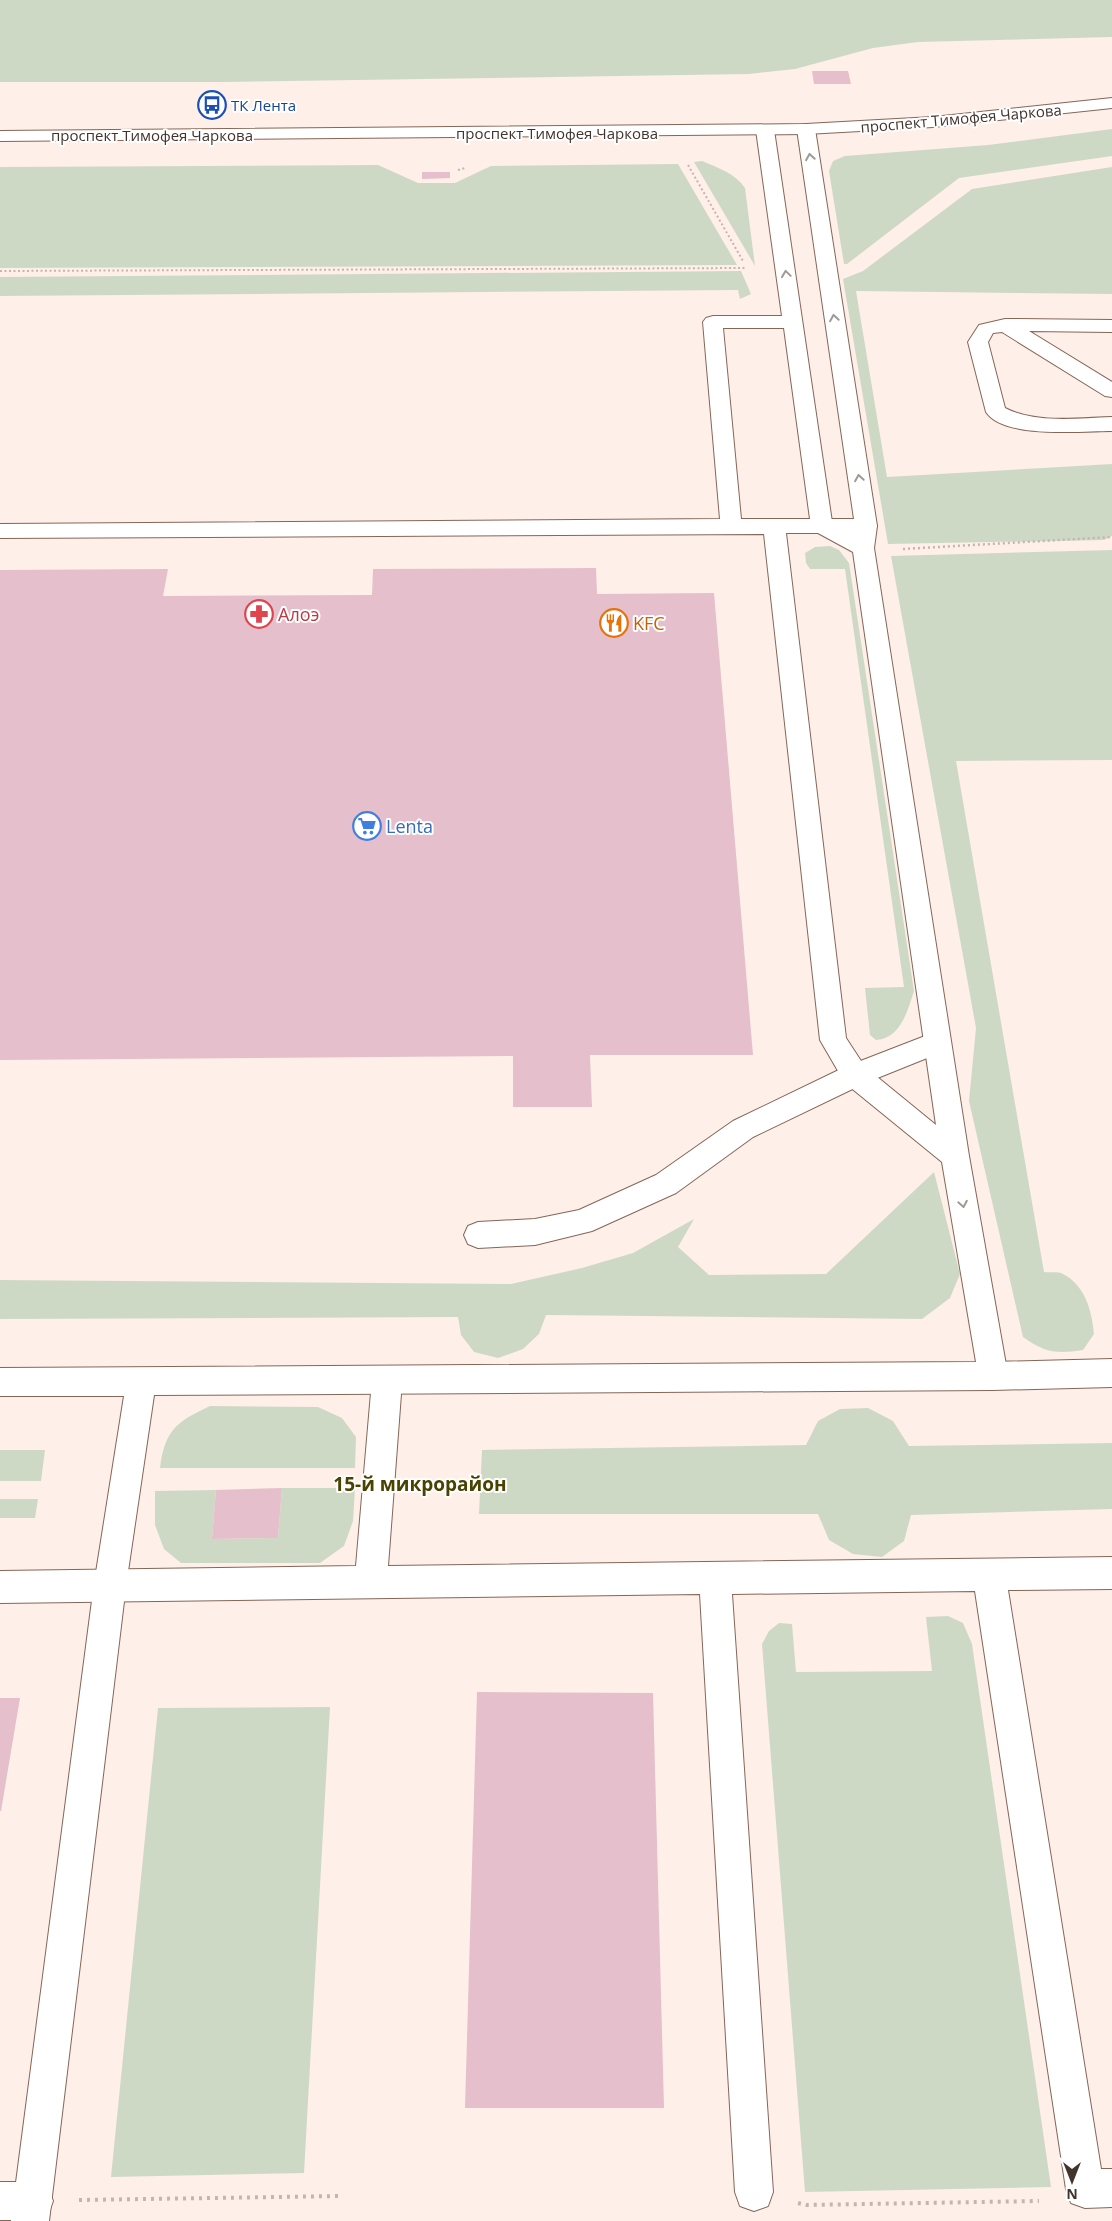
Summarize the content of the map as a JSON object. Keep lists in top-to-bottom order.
{
  "streets": {
    "street": ["проспект Тимофея Чаркова"]
  },
  "districts": ["15-й микрорайон"],
  "places": {
    "bus stop": ["ТК Лента"],
    "pharmacy": ["Алоэ"],
    "restaurant": ["KFC"],
    "supermarket": ["Lenta"]
  },
  "north": "bottom"
}
